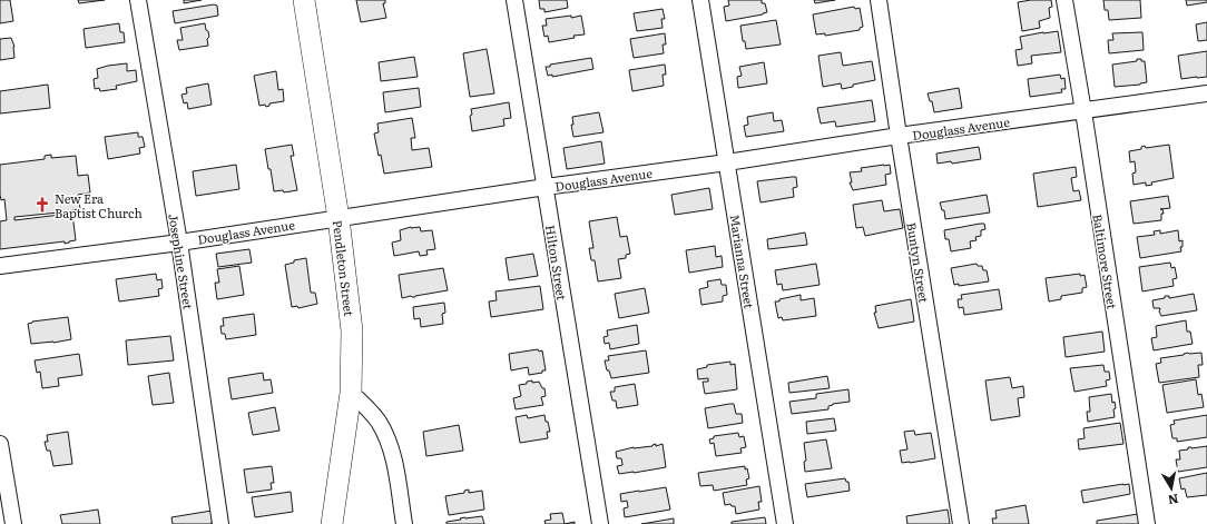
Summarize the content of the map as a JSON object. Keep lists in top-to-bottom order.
{
  "streets": {
    "main road": ["Pendleton Street"],
    "street": [
      "Douglass Avenue",
      "Josephine Street",
      "Marianna Street",
      "Baltimore Street",
      "Hilton Street",
      "Buntyn Street"
    ]
  },
  "crossings": [
    ["Douglass Avenue", "Josephine Street"],
    ["Douglass Avenue", "Marianna Street"],
    ["Douglass Avenue", "Baltimore Street"],
    ["Douglass Avenue", "Hilton Street"],
    ["Douglass Avenue", "Buntyn Street"],
    ["Douglass Avenue", "Pendleton Street"]
  ],
  "places": {
    "church": ["New Era Baptist Church"]
  },
  "north": "bottom"
}
